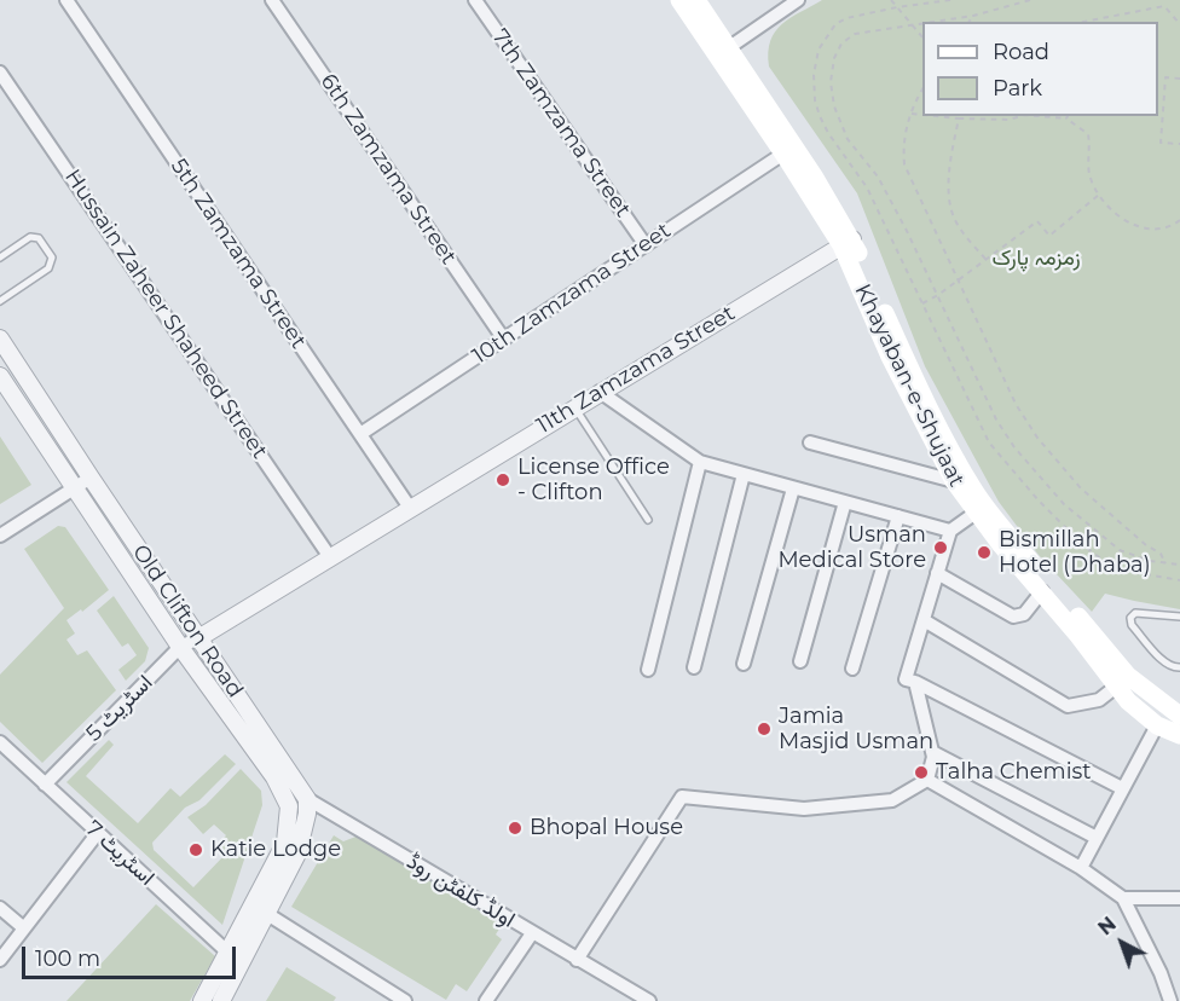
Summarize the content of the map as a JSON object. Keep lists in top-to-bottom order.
{
  "streets": {
    "main road": ["Khayaban-e-Shujaat"],
    "street": [
      "7th Zamzama Street",
      "6th Zamzama Street",
      "5th Zamzama Street",
      "10th Zamzama Street",
      "Hussain Zaheer Shaheed Street",
      "11th Zamzama Street",
      "Old Clifton Road",
      "اسٹریٹ 5",
      "اسٹریٹ 7",
      "اولڈ کلفٹن روڈ"
    ]
  },
  "crossings": [
    ["7th Zamzama Street", "10th Zamzama Street"],
    ["6th Zamzama Street", "10th Zamzama Street"],
    ["5th Zamzama Street", "10th Zamzama Street"],
    ["5th Zamzama Street", "11th Zamzama Street"],
    ["10th Zamzama Street", "Khayaban-e-Shujaat"],
    ["Hussain Zaheer Shaheed Street", "11th Zamzama Street"],
    ["11th Zamzama Street", "Khayaban-e-Shujaat"],
    ["11th Zamzama Street", "Old Clifton Road"],
    ["11th Zamzama Street", "اسٹریٹ 5"],
    ["Old Clifton Road", "اسٹریٹ 5"],
    ["Old Clifton Road", "اسٹریٹ 7"],
    ["Old Clifton Road", "اولڈ کلفٹن روڈ"],
    ["اسٹریٹ 5", "اسٹریٹ 7"]
  ],
  "parks": ["زمزمہ پارک"],
  "places": [
    "License Office - Clifton",
    "Usman Medical Store",
    "Bismillah Hotel (Dhaba)",
    "Jamia Masjid Usman",
    "Talha Chemist",
    "Bhopal House",
    "Katie Lodge"
  ],
  "legend": ["Road", "Park"],
  "scale_bar": "100 m",
  "north": "top left"
}
